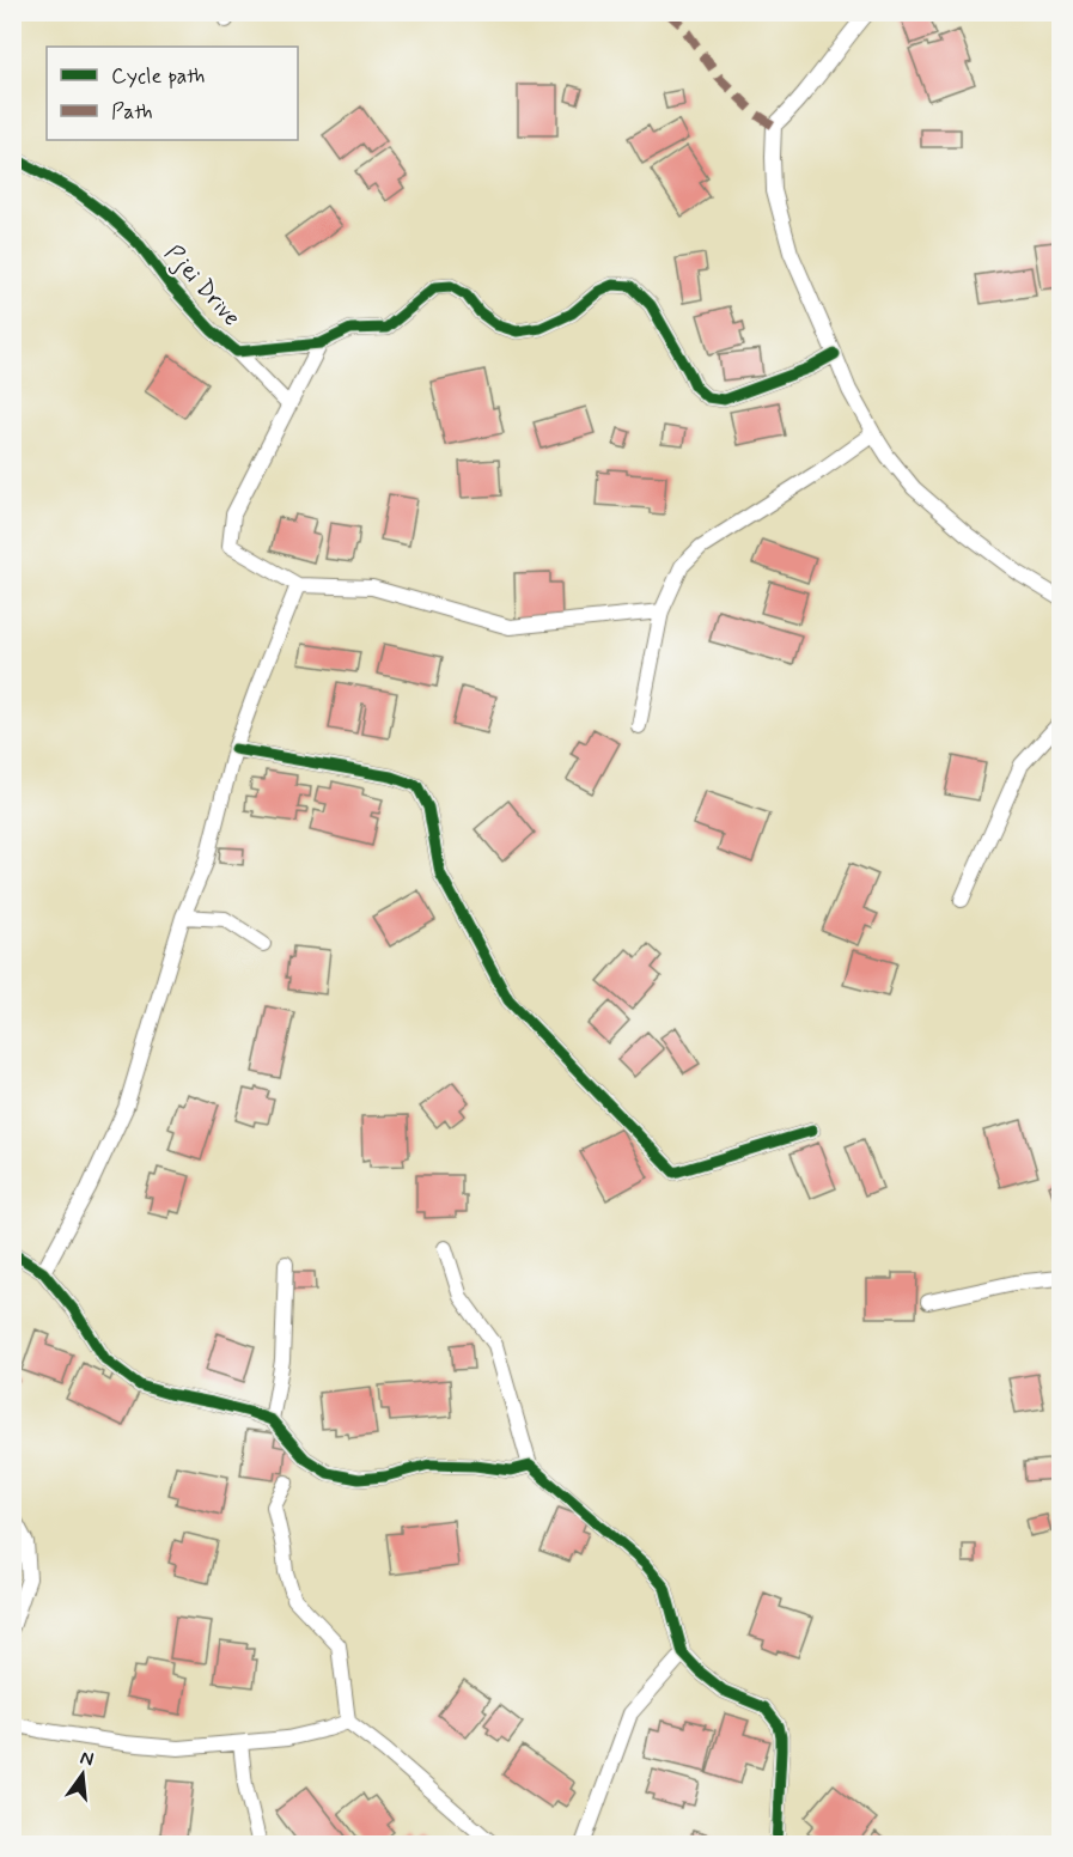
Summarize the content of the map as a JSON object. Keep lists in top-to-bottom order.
{
  "streets": {
    "street": ["Pjei Drive"]
  },
  "legend": ["Cycle path", "Path"],
  "north": "top"
}
